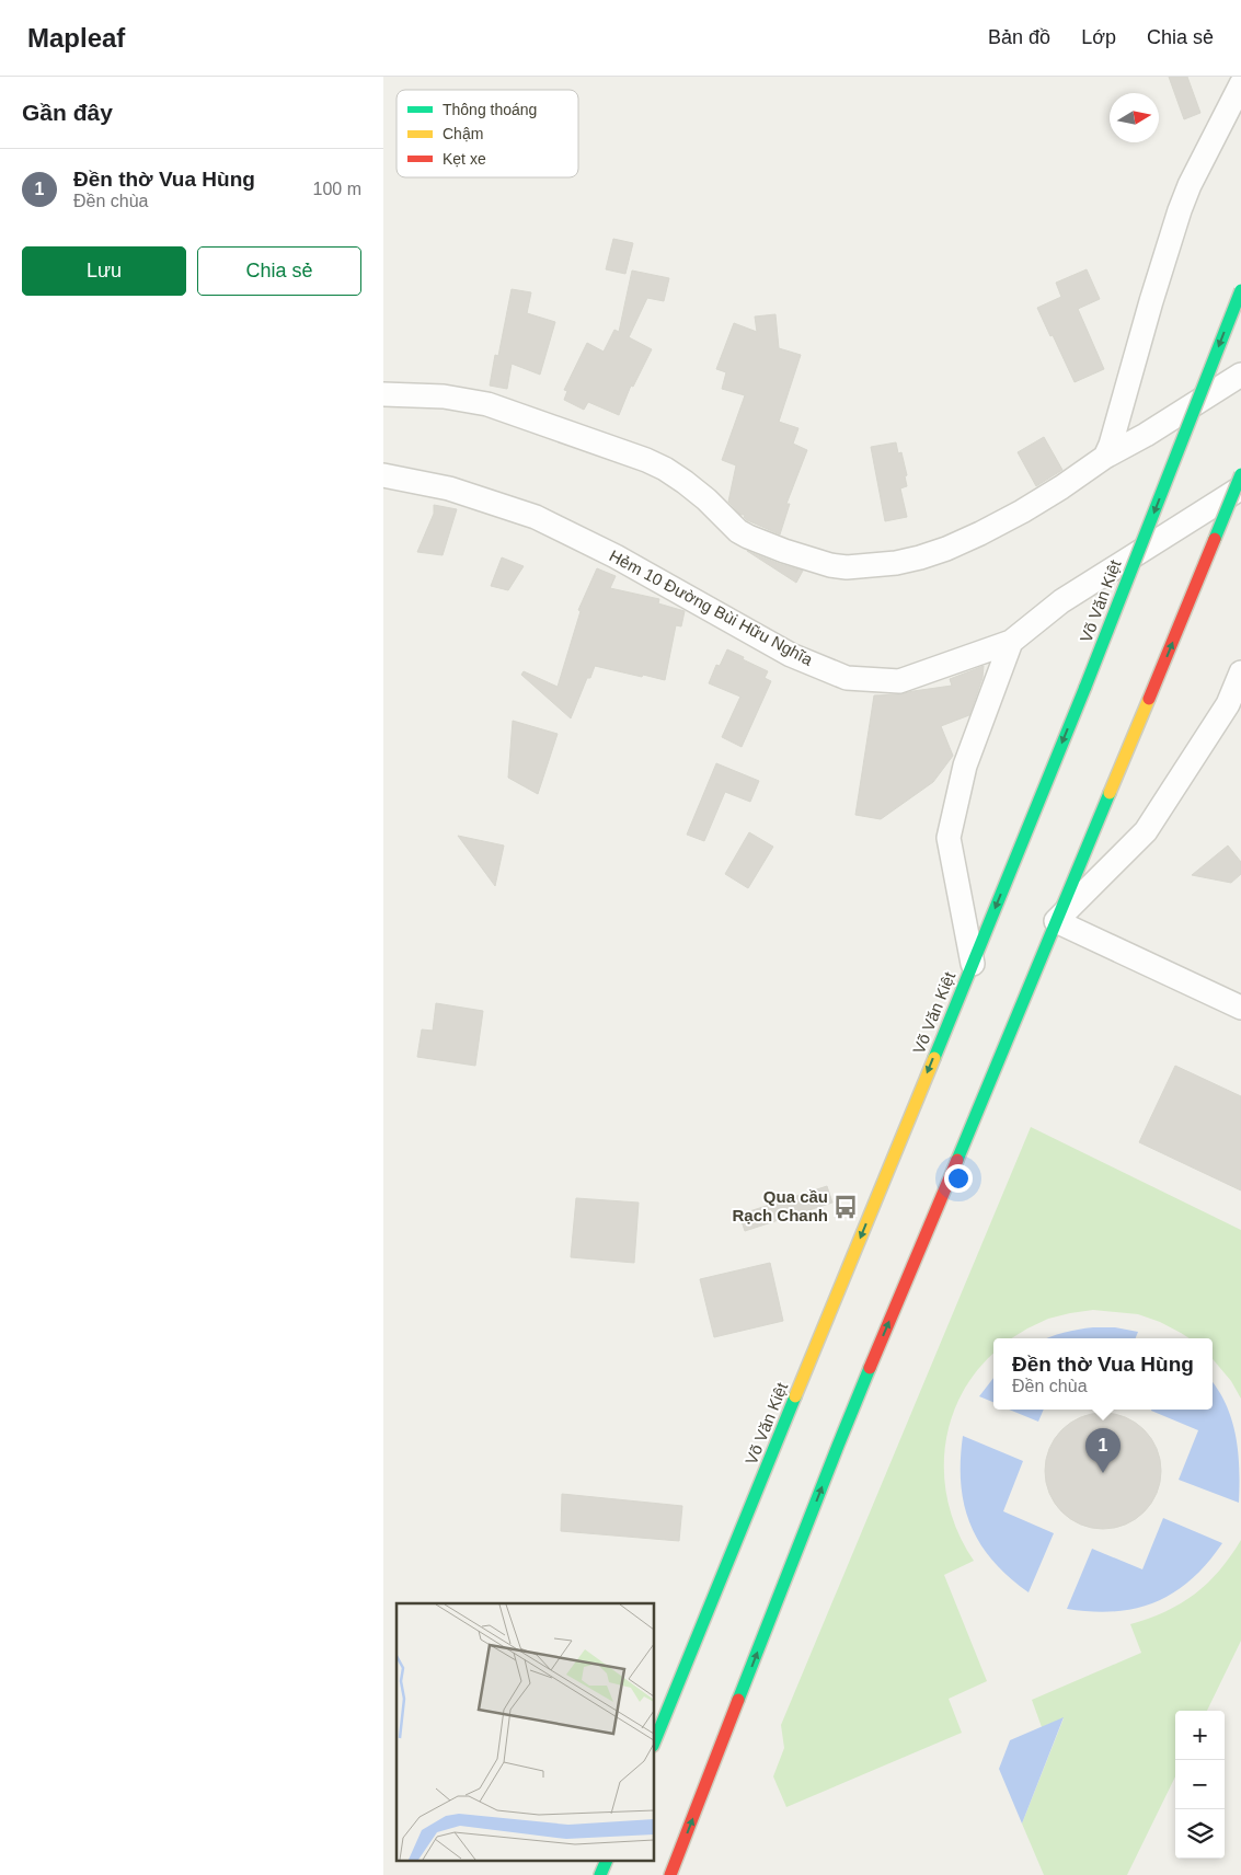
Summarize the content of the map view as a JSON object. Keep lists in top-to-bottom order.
{
  "streets": {
    "main road": ["Võ Văn Kiệt"],
    "street": ["Hẻm 10 Đường Bùi Hữu Nghĩa"]
  },
  "places": {
    "bus stop": ["Qua cầu Rạch Chanh"]
  },
  "legend": ["Thông thoáng", "Chậm", "Kẹt xe"],
  "north": "right",
  "page": {
    "header": "Mapleaf",
    "nav": ["Bản đồ", "Lớp", "Chia sẻ"],
    "heading": "Gần đây",
    "list": [
      {
        "mark": "1",
        "name": "Đền thờ Vua Hùng",
        "note": "Đền chùa",
        "value": "100 m"
      }
    ],
    "buttons": ["Lưu", "Chia sẻ"],
    "popup": ["Đền thờ Vua Hùng", "Đền chùa"],
    "pins": "1",
    "map_buttons": ["+", "−"]
  }
}
